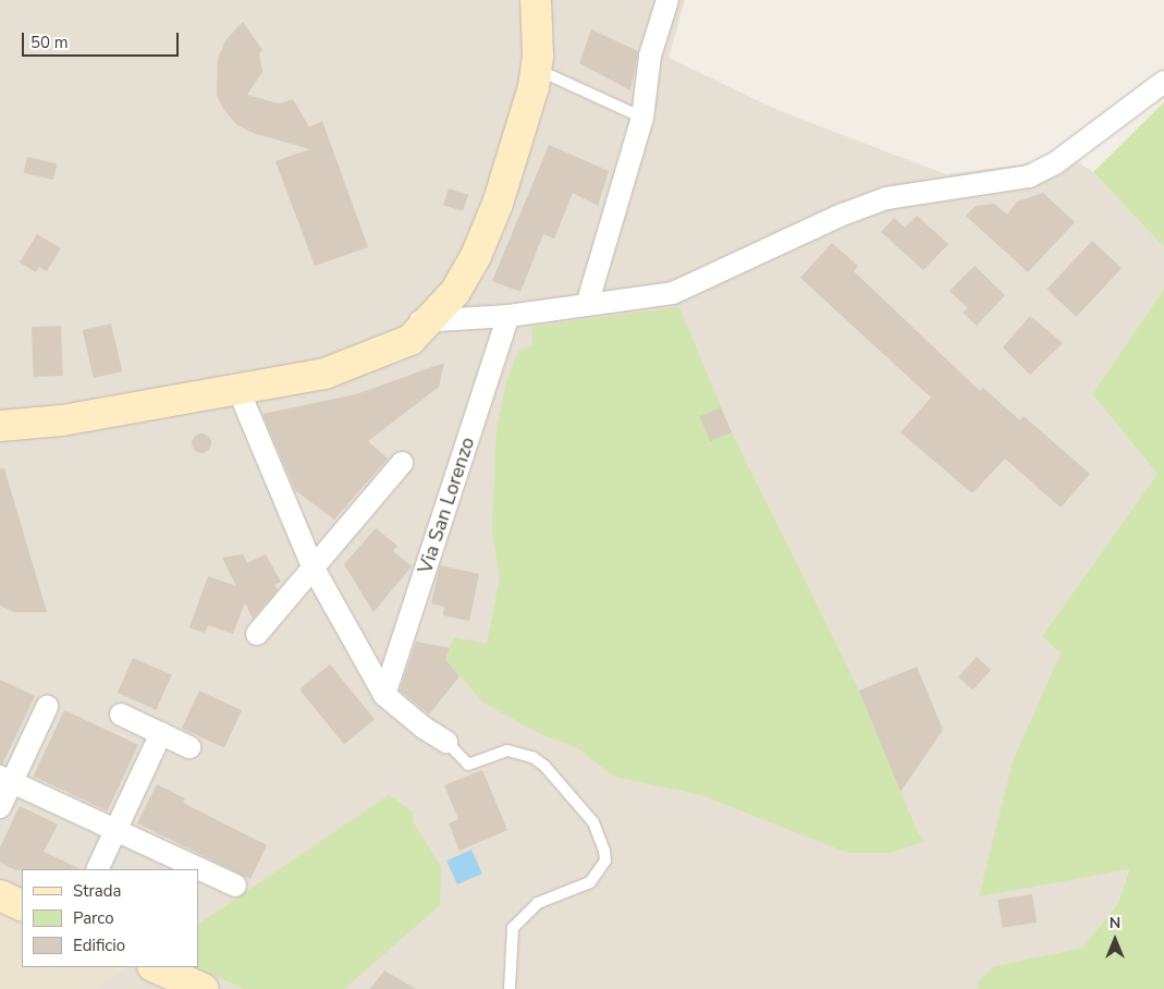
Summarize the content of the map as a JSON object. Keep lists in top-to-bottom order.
{
  "streets": {
    "street": ["Via San Lorenzo"]
  },
  "legend": ["Strada", "Parco", "Edificio"],
  "scale_bar": "50 m",
  "north": "top"
}
